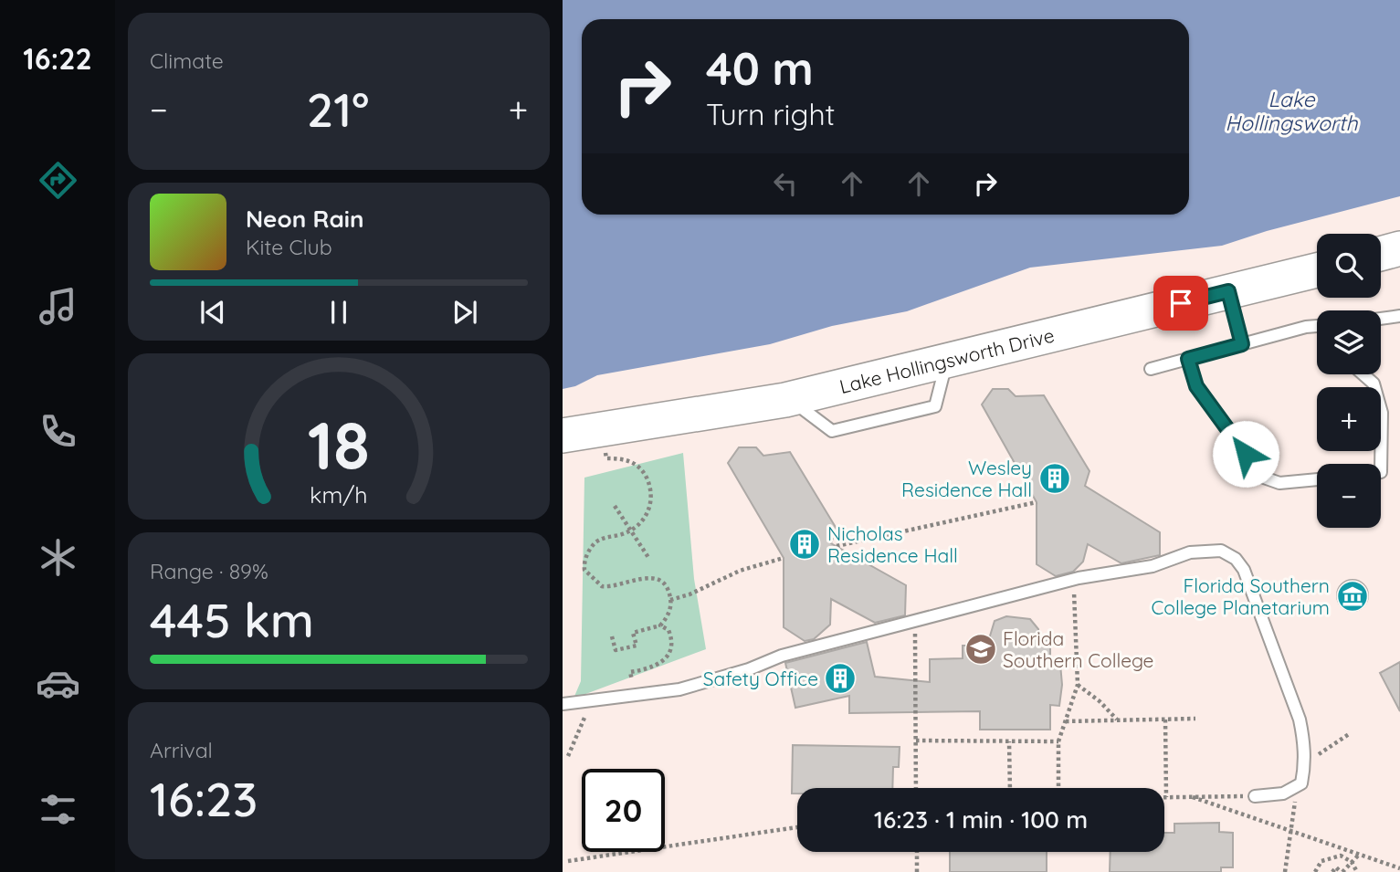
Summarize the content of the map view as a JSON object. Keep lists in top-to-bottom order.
{
  "streets": {
    "street": ["Lake Hollingsworth Drive"]
  },
  "water": ["Lake Hollingsworth"],
  "places": {
    "building": ["Wesley Residence Hall", "Nicholas Residence Hall", "Safety Office"],
    "museum": ["Florida Southern College Planetarium"],
    "school or university": ["Florida Southern College"]
  },
  "page": {
    "tabs": "16:22",
    "tile": [
      "Climate",
      ["Range · 89%", "445 km"],
      ["Arrival", "16:23"]
    ],
    "turn": ["40 m", "Turn right"],
    "heat": ["−", "21°", "+"],
    "song": ["Neon Rain", "Kite Club"],
    "map_buttons": ["+", "−"],
    "limit": "20",
    "trip": "16:23 · 1 min · 100 m",
    "gauge": ["18", "km/h"]
  }
}
